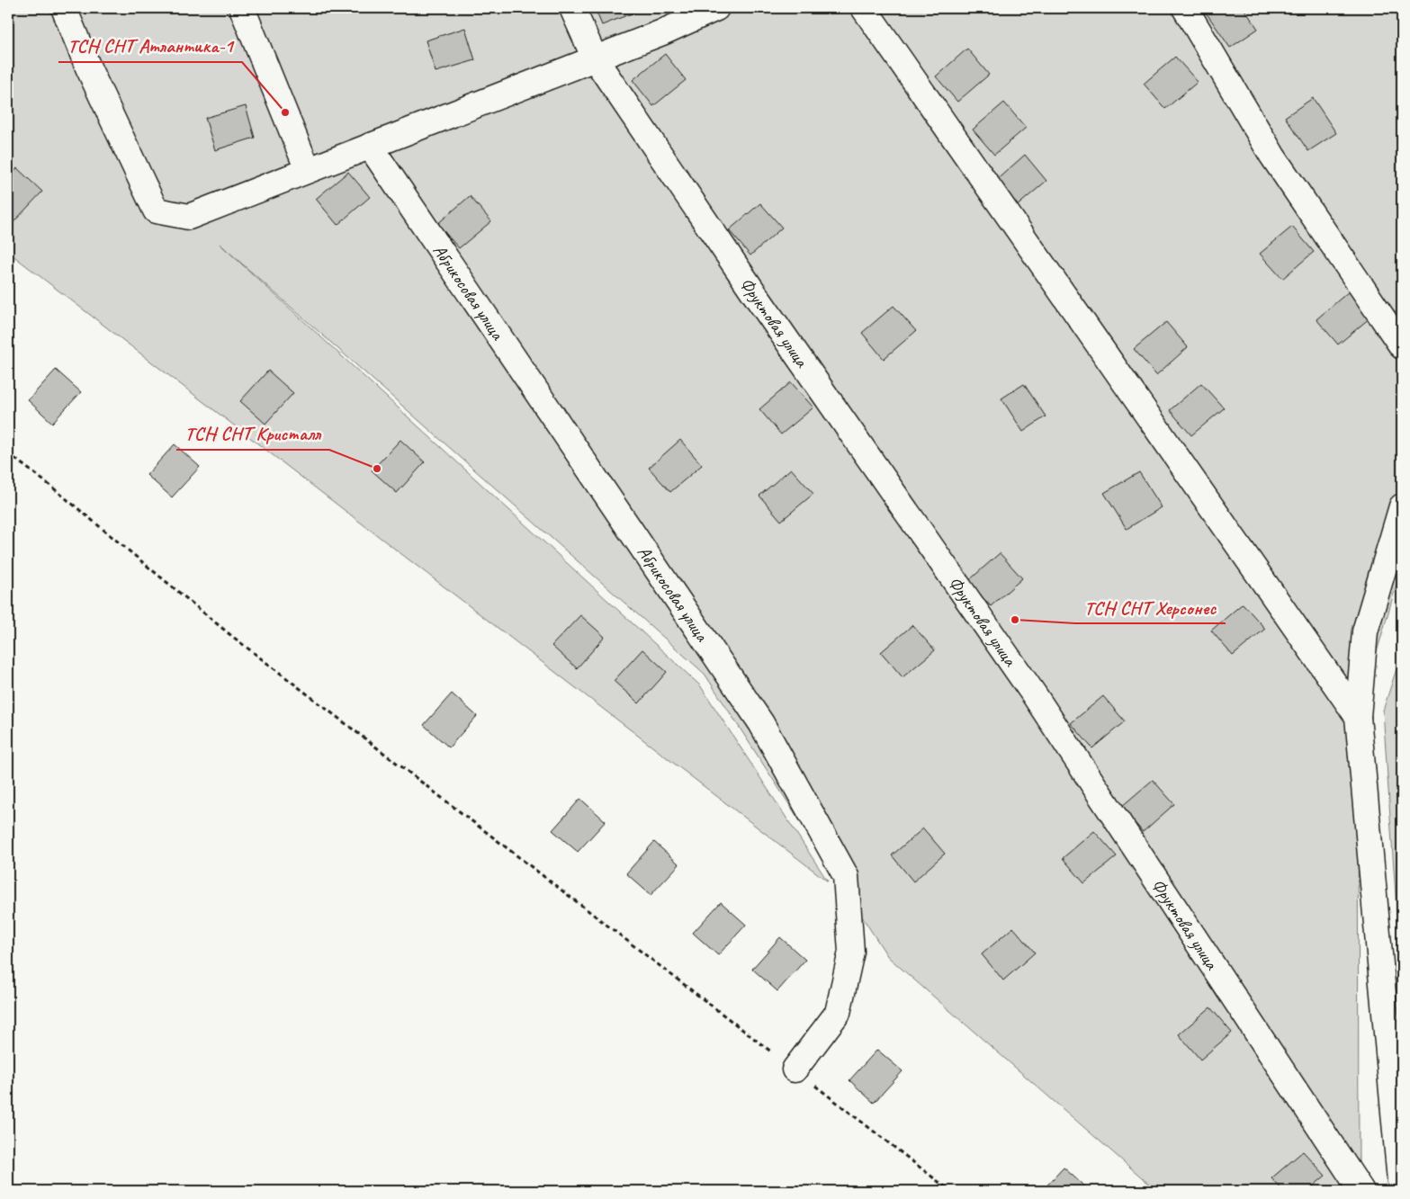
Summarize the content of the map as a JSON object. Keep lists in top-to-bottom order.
{
  "streets": {
    "lane": ["Абрикосовая улица", "Фруктовая улица"]
  },
  "places": ["ТСН СНТ Атлантика-1", "ТСН СНТ Кристалл", "ТСН СНТ Херсонес"]
}
